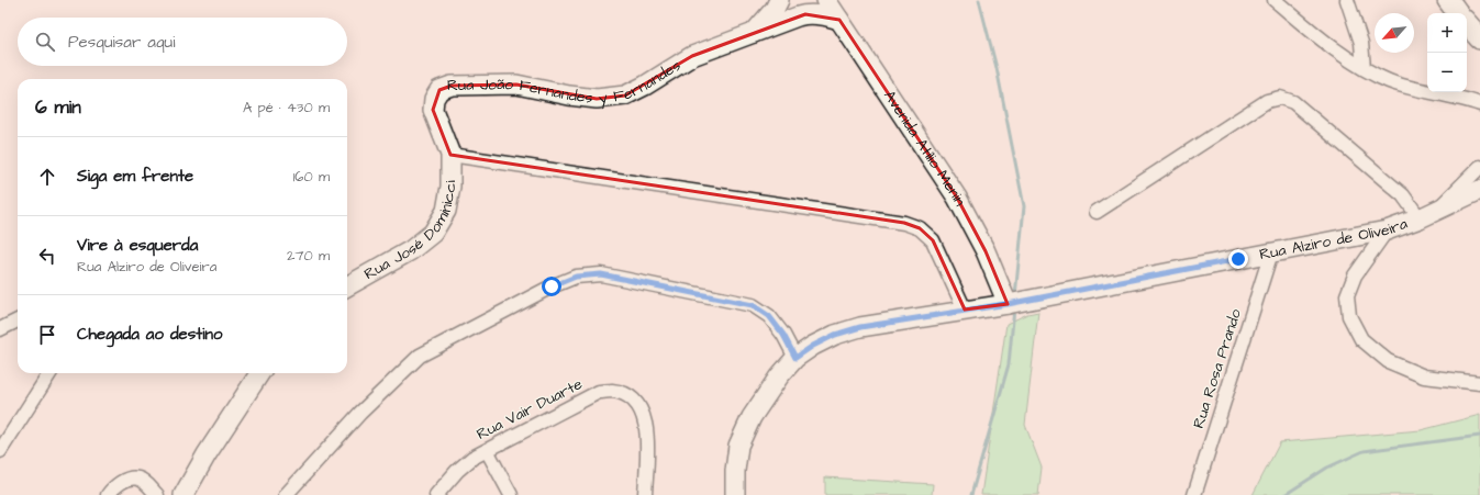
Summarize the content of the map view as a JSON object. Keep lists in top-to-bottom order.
{
  "streets": {
    "street": [
      "Rua João Fernandes y Fernandes",
      "Avenida Atílio Menin",
      "Rua José Dominicci",
      "Rua Alziro de Oliveira",
      "Rua Rosa Prando",
      "Rua Vair Duarte"
    ]
  },
  "crossings": [
    ["Rua João Fernandes y Fernandes", "Rua José Dominicci"],
    ["Avenida Atílio Menin", "Rua Alziro de Oliveira"],
    ["Rua Alziro de Oliveira", "Rua Rosa Prando"]
  ],
  "north": "bottom left",
  "page": {
    "map_buttons": ["+", "−"],
    "search": "Pesquisar aqui",
    "heading": ["6 min", "A pé · 430 m"],
    "list": [
      ["Siga em frente", "160 m"],
      ["Vire à esquerda", "Rua Alziro de Oliveira", "270 m"],
      "Chegada ao destino"
    ]
  }
}
